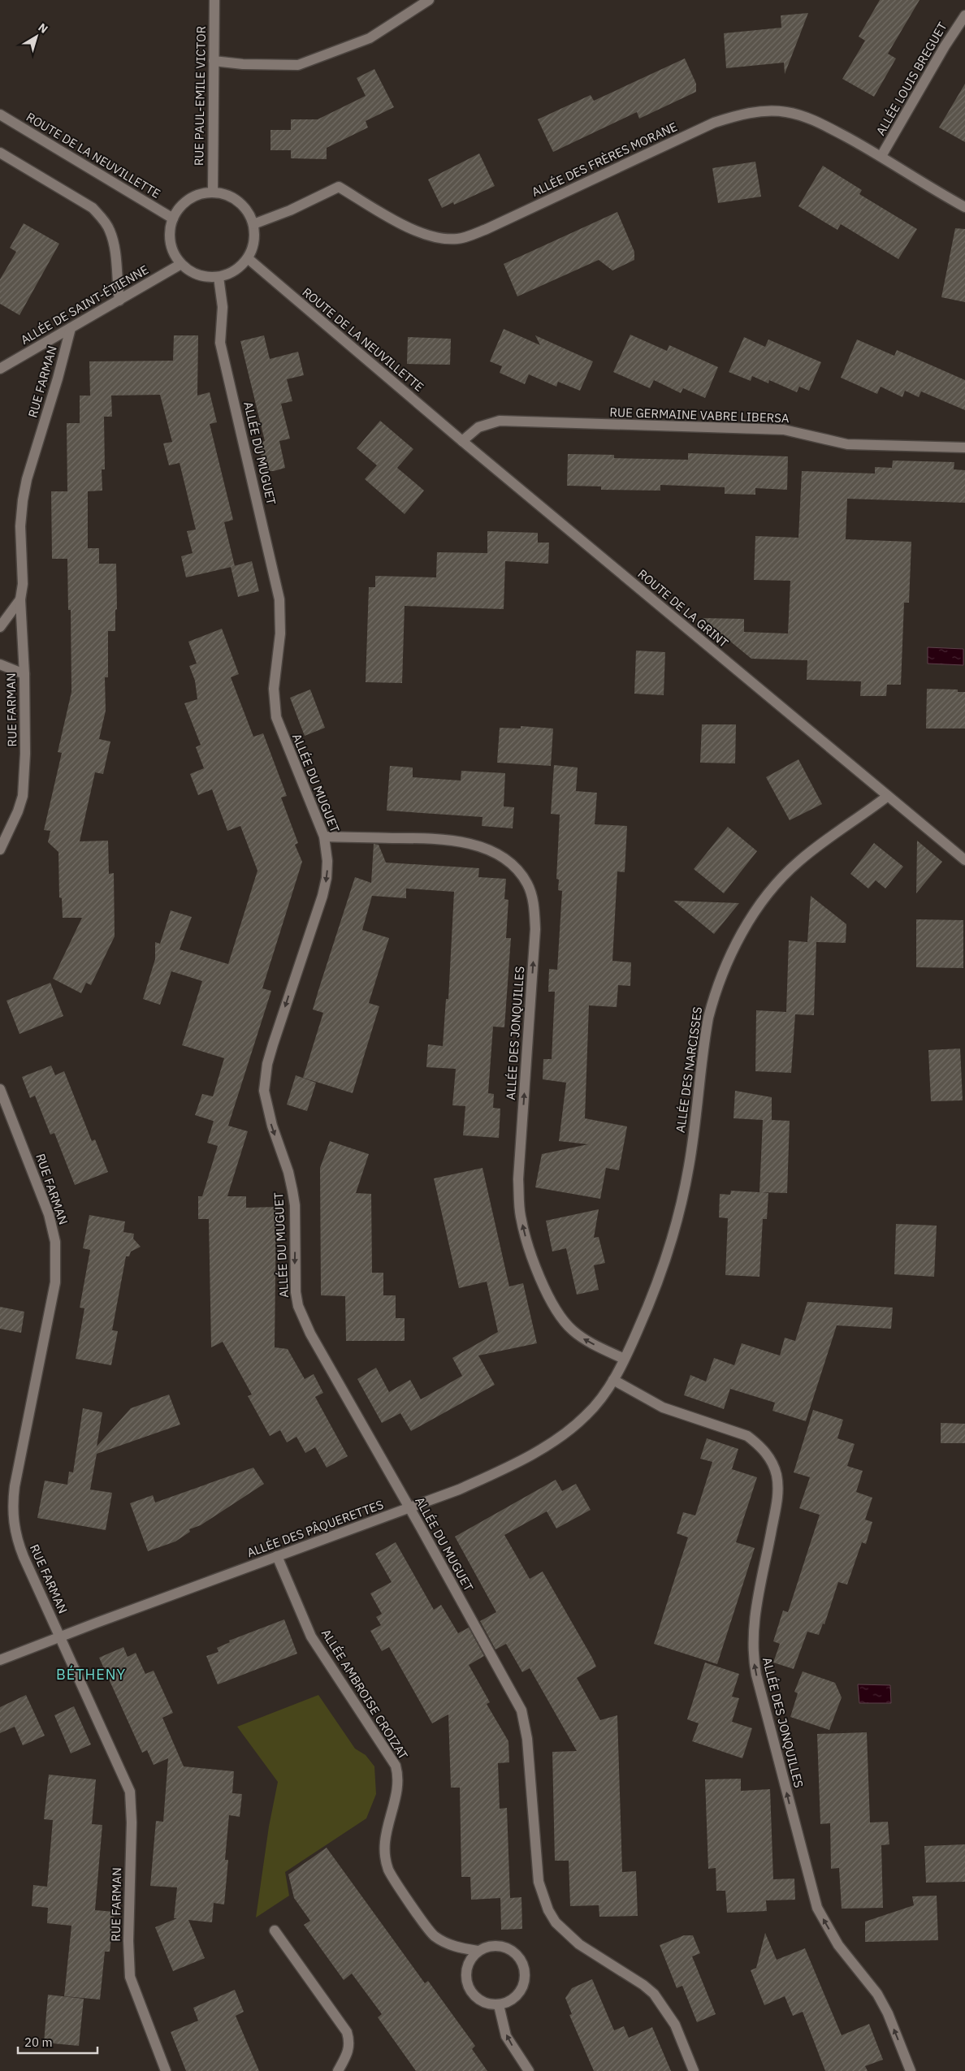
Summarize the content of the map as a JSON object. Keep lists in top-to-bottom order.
{
  "streets": {
    "street": [
      "ALLÉE LOUIS BREGUET",
      "RUE PAUL-EMILE VICTOR",
      "ROUTE DE LA NEUVILLETTE",
      "ALLÉE DES FRÈRES MORANE",
      "ALLÉE DE SAINT-ÉTIENNE",
      "RUE FARMAN",
      "RUE GERMAINE VABRE LIBERSA",
      "ALLÉE DU MUGUET",
      "ROUTE DE LA GRINT",
      "ALLÉE DES JONQUILLES",
      "ALLÉE DES NARCISSES",
      "ALLÉE DES PÂQUERETTES",
      "ALLÉE AMBROISE CROIZAT"
    ]
  },
  "crossings": [
    ["ALLÉE LOUIS BREGUET", "ALLÉE DES FRÈRES MORANE"],
    ["RUE PAUL-EMILE VICTOR", "ROUTE DE LA NEUVILLETTE"],
    ["RUE PAUL-EMILE VICTOR", "ALLÉE DES FRÈRES MORANE"],
    ["RUE PAUL-EMILE VICTOR", "ALLÉE DE SAINT-ÉTIENNE"],
    ["RUE PAUL-EMILE VICTOR", "ALLÉE DU MUGUET"],
    ["ROUTE DE LA NEUVILLETTE", "ALLÉE DES FRÈRES MORANE"],
    ["ROUTE DE LA NEUVILLETTE", "ALLÉE DE SAINT-ÉTIENNE"],
    ["ROUTE DE LA NEUVILLETTE", "RUE GERMAINE VABRE LIBERSA"],
    ["ROUTE DE LA NEUVILLETTE", "ALLÉE DU MUGUET"],
    ["ROUTE DE LA NEUVILLETTE", "ROUTE DE LA GRINT"],
    ["ALLÉE DES FRÈRES MORANE", "ALLÉE DE SAINT-ÉTIENNE"],
    ["ALLÉE DES FRÈRES MORANE", "ALLÉE DU MUGUET"],
    ["ALLÉE DE SAINT-ÉTIENNE", "RUE FARMAN"],
    ["ALLÉE DE SAINT-ÉTIENNE", "ALLÉE DU MUGUET"],
    ["RUE FARMAN", "ALLÉE DES PÂQUERETTES"],
    ["RUE GERMAINE VABRE LIBERSA", "ROUTE DE LA GRINT"],
    ["ALLÉE DU MUGUET", "ALLÉE DES JONQUILLES"],
    ["ALLÉE DU MUGUET", "ALLÉE DES PÂQUERETTES"],
    ["ROUTE DE LA GRINT", "ALLÉE DES NARCISSES"],
    ["ALLÉE DES JONQUILLES", "ALLÉE DES NARCISSES"],
    ["ALLÉE DES JONQUILLES", "ALLÉE DES PÂQUERETTES"],
    ["ALLÉE DES NARCISSES", "ALLÉE DES PÂQUERETTES"],
    ["ALLÉE DES PÂQUERETTES", "ALLÉE AMBROISE CROIZAT"]
  ],
  "one_way": ["ALLÉE DES JONQUILLES"],
  "districts": ["BÉTHENY"],
  "scale_bar": "20 m",
  "north": "top right"
}
